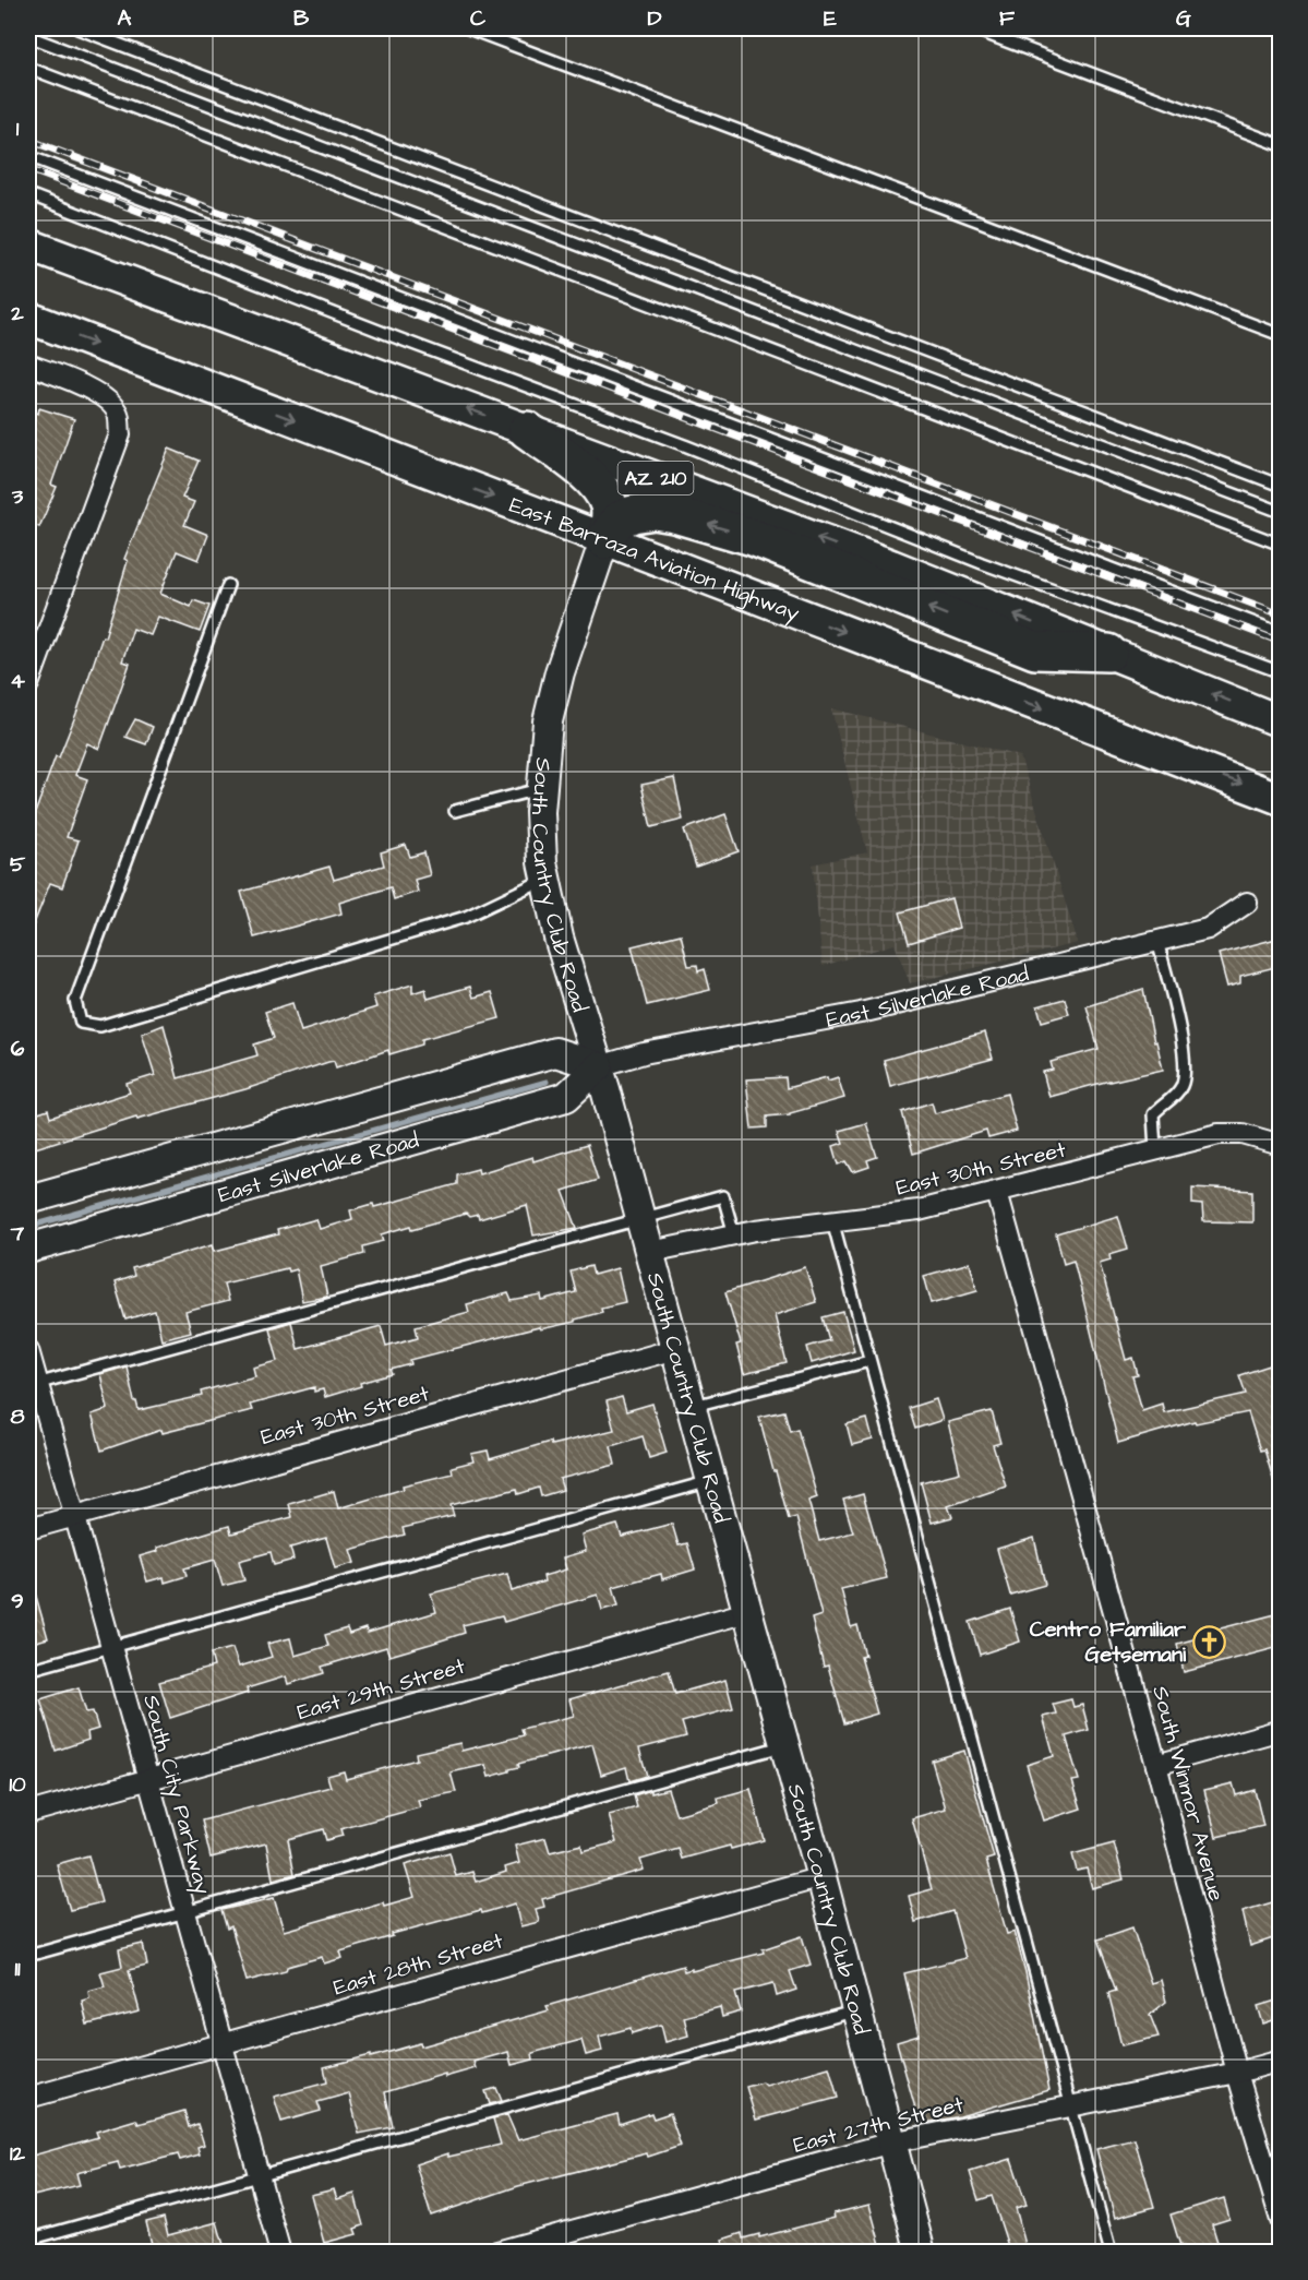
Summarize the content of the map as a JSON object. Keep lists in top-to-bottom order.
{
  "streets": {
    "main road": [
      "AZ 210",
      "East Barraza Aviation Highway",
      "South Country Club Road",
      "East Silverlake Road"
    ],
    "street": [
      "East 30th Street",
      "East 29th Street",
      "South Winmor Avenue",
      "South City Parkway",
      "East 28th Street",
      "East 27th Street"
    ]
  },
  "crossings": [
    ["East Barraza Aviation Highway", "South Country Club Road"],
    ["South Country Club Road", "East Silverlake Road"],
    ["South Country Club Road", "East 30th Street"],
    ["South Country Club Road", "East 29th Street"],
    ["South Country Club Road", "East 28th Street"],
    ["South Country Club Road", "East 27th Street"],
    ["East 30th Street", "South Winmor Avenue"],
    ["East 30th Street", "South City Parkway"],
    ["East 29th Street", "South City Parkway"],
    ["South Winmor Avenue", "East 27th Street"],
    ["South City Parkway", "East 28th Street"]
  ],
  "places": {
    "church": ["Centro Familiar Getsemani"]
  },
  "grid": {
    "columns": [
      "A",
      "B",
      "C",
      "D",
      "E",
      "F",
      "G"
    ],
    "rows": [
      "1",
      "2",
      "3",
      "4",
      "5",
      "6",
      "7",
      "8",
      "9",
      "10",
      "11",
      "12"
    ]
  }
}
